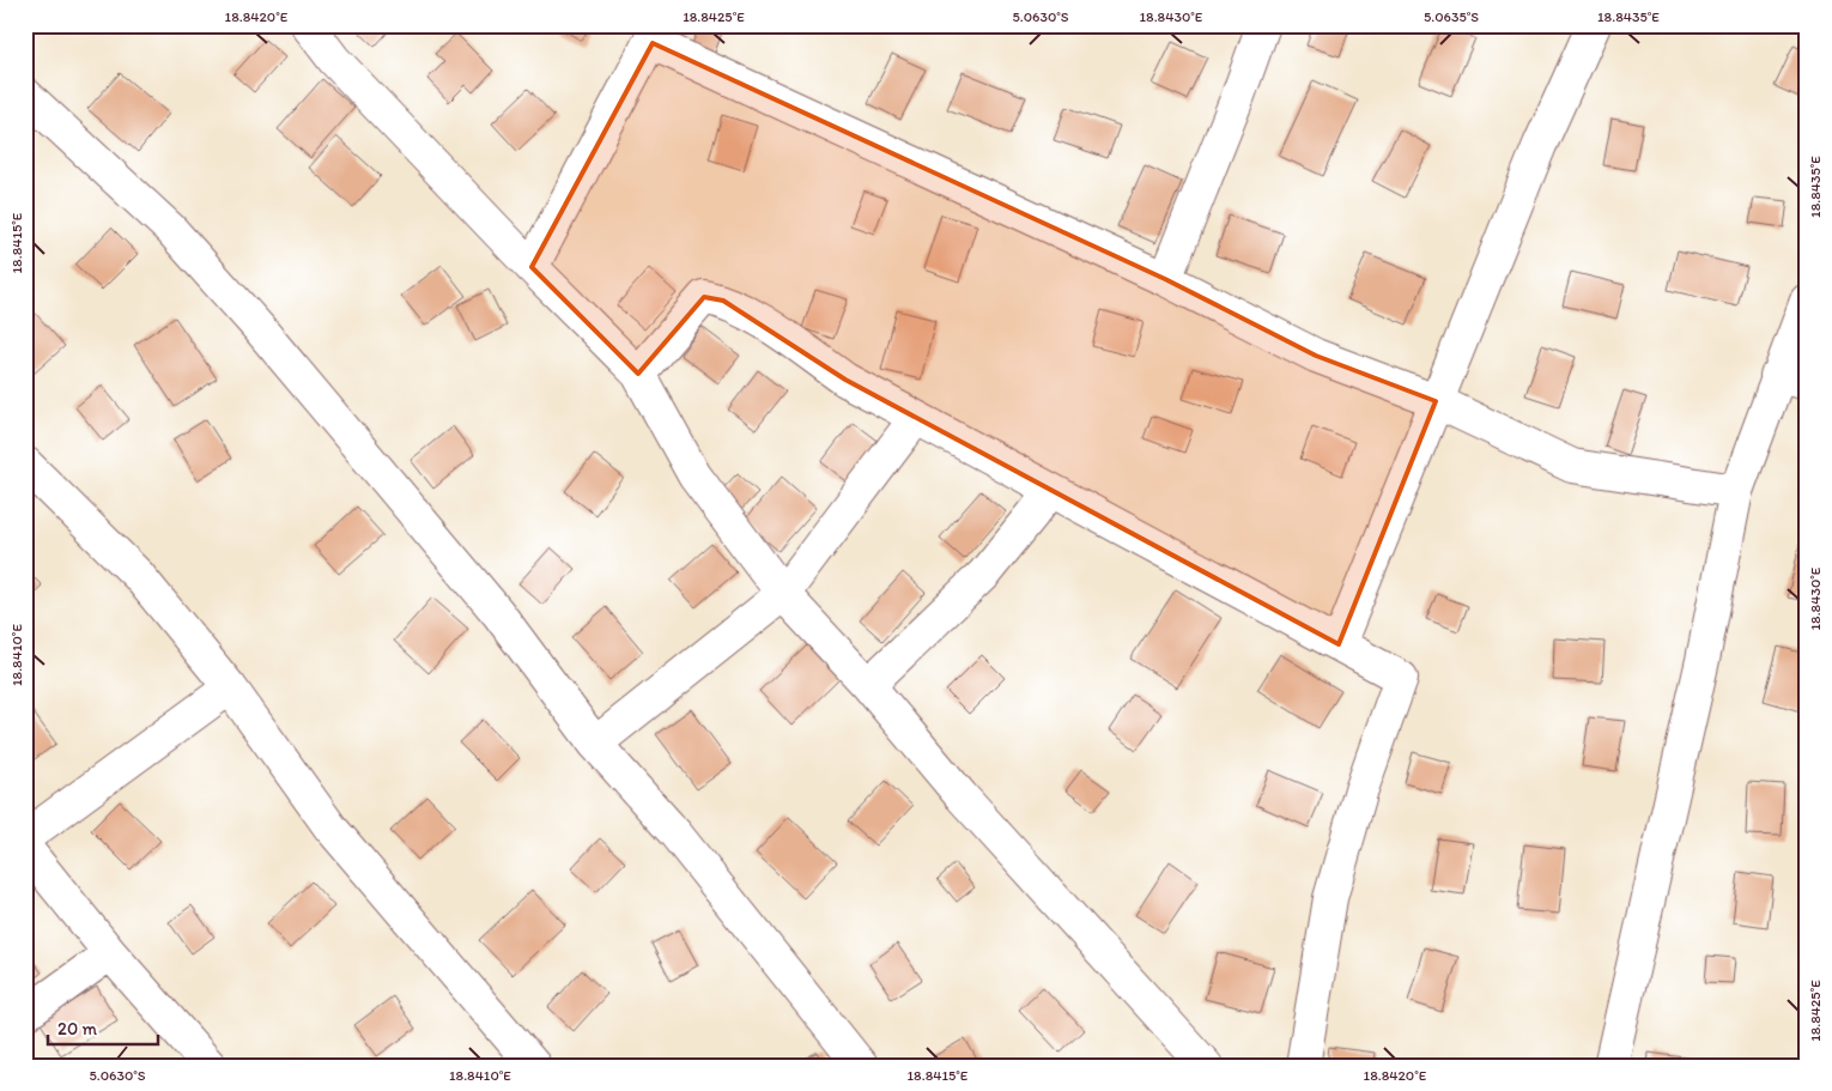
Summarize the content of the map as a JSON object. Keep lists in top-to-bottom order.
{
  "scale_bar": "20 m",
  "coordinates": [
    "18.8420°E",
    "18.8425°E",
    "5.0630°S",
    "18.8430°E",
    "5.0635°S",
    "18.8435°E",
    "18.8415°E",
    "18.8410°E"
  ]
}
